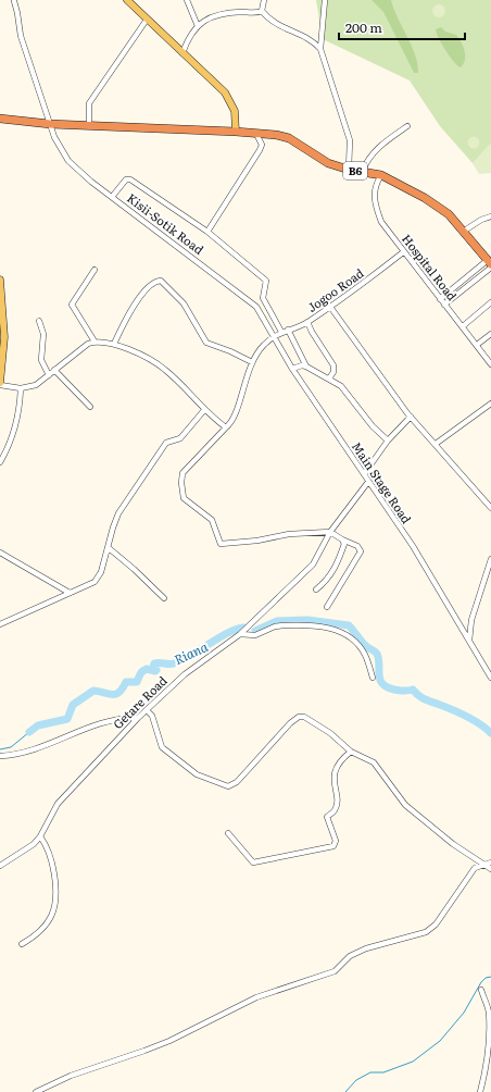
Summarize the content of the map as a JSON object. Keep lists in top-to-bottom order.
{
  "streets": {
    "highway": ["B6"],
    "street": [
      "Kisii-Sotik Road",
      "Hospital Road",
      "Jogoo Road",
      "Main Stage Road",
      "Getare Road"
    ]
  },
  "crossings": [
    ["B6", "Kisii-Sotik Road"],
    ["B6", "Hospital Road"],
    ["Kisii-Sotik Road", "Jogoo Road"],
    ["Kisii-Sotik Road", "Main Stage Road"],
    ["Hospital Road", "Jogoo Road"],
    ["Jogoo Road", "Main Stage Road"],
    ["Jogoo Road", "Getare Road"],
    ["Main Stage Road", "Getare Road"]
  ],
  "water": ["Riana"],
  "scale_bar": "200 m"
}
